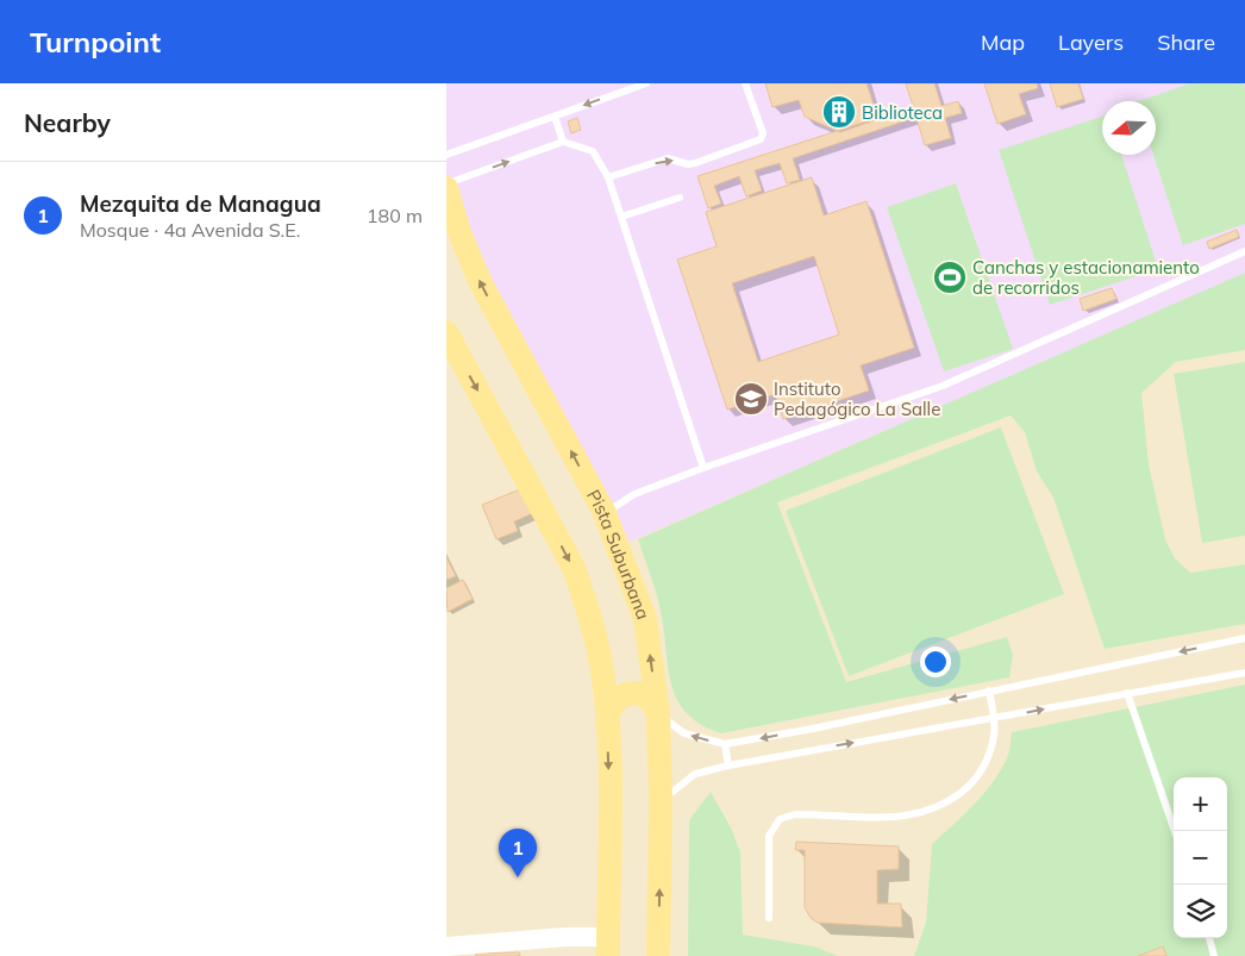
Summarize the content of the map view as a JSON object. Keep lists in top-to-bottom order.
{
  "streets": {
    "main road": ["Pista Suburbana"]
  },
  "places": {
    "building": ["Biblioteca"],
    "sports": ["Canchas y estacionamiento de recorridos"],
    "school or university": ["Instituto Pedagógico La Salle"]
  },
  "north": "left",
  "page": {
    "header": "Turnpoint",
    "nav": ["Map", "Layers", "Share"],
    "heading": "Nearby",
    "list": [
      {
        "mark": "1",
        "name": "Mezquita de Managua",
        "note": "Mosque · 4a Avenida S.E.",
        "value": "180 m"
      }
    ],
    "map_buttons": ["+", "−"],
    "pins": "1"
  }
}
